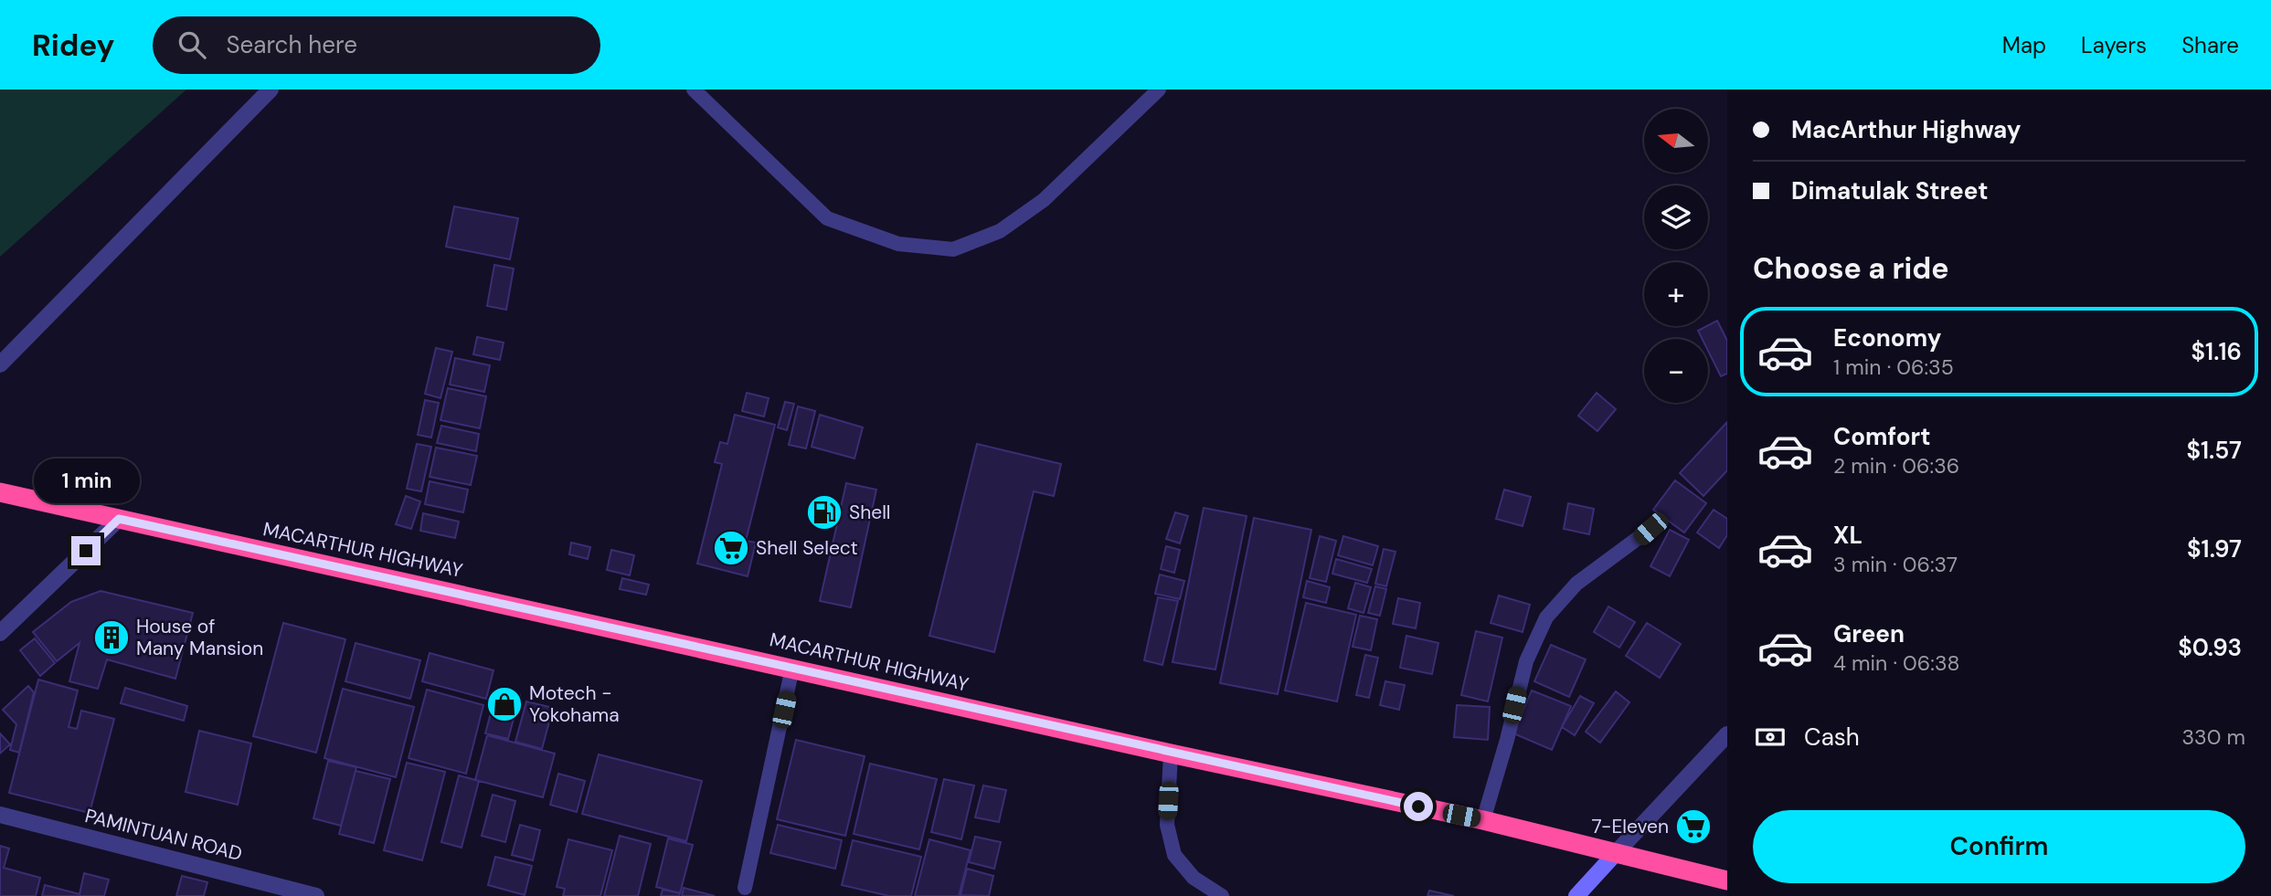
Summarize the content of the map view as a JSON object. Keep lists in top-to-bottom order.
{
  "streets": {
    "highway": ["MACARTHUR HIGHWAY"],
    "street": ["PAMINTUAN ROAD"]
  },
  "places": {
    "fuel station": ["Shell"],
    "supermarket": ["Shell Select", "7-Eleven"],
    "building": ["House of Many Mansion"],
    "shop": ["Motech - Yokohama"]
  },
  "north": "left",
  "page": {
    "header": "Ridey",
    "search": "Search here",
    "nav": ["Map", "Layers", "Share"],
    "banner": ["MacArthur Highway", "Dimatulak Street"],
    "map_buttons": ["+", "−"],
    "heading": "Choose a ride",
    "list": [
      {
        "name": "Economy",
        "note": "1 min · 06:35",
        "value": "$1.16"
      },
      {
        "name": "Comfort",
        "note": "2 min · 06:36",
        "value": "$1.57"
      },
      {
        "name": "XL",
        "note": "3 min · 06:37",
        "value": "$1.97"
      },
      {
        "name": "Green",
        "note": "4 min · 06:38",
        "value": "$0.93"
      }
    ],
    "bubble": "1 min",
    "pay": ["Cash", "330 m"],
    "buttons": "Confirm"
  }
}
